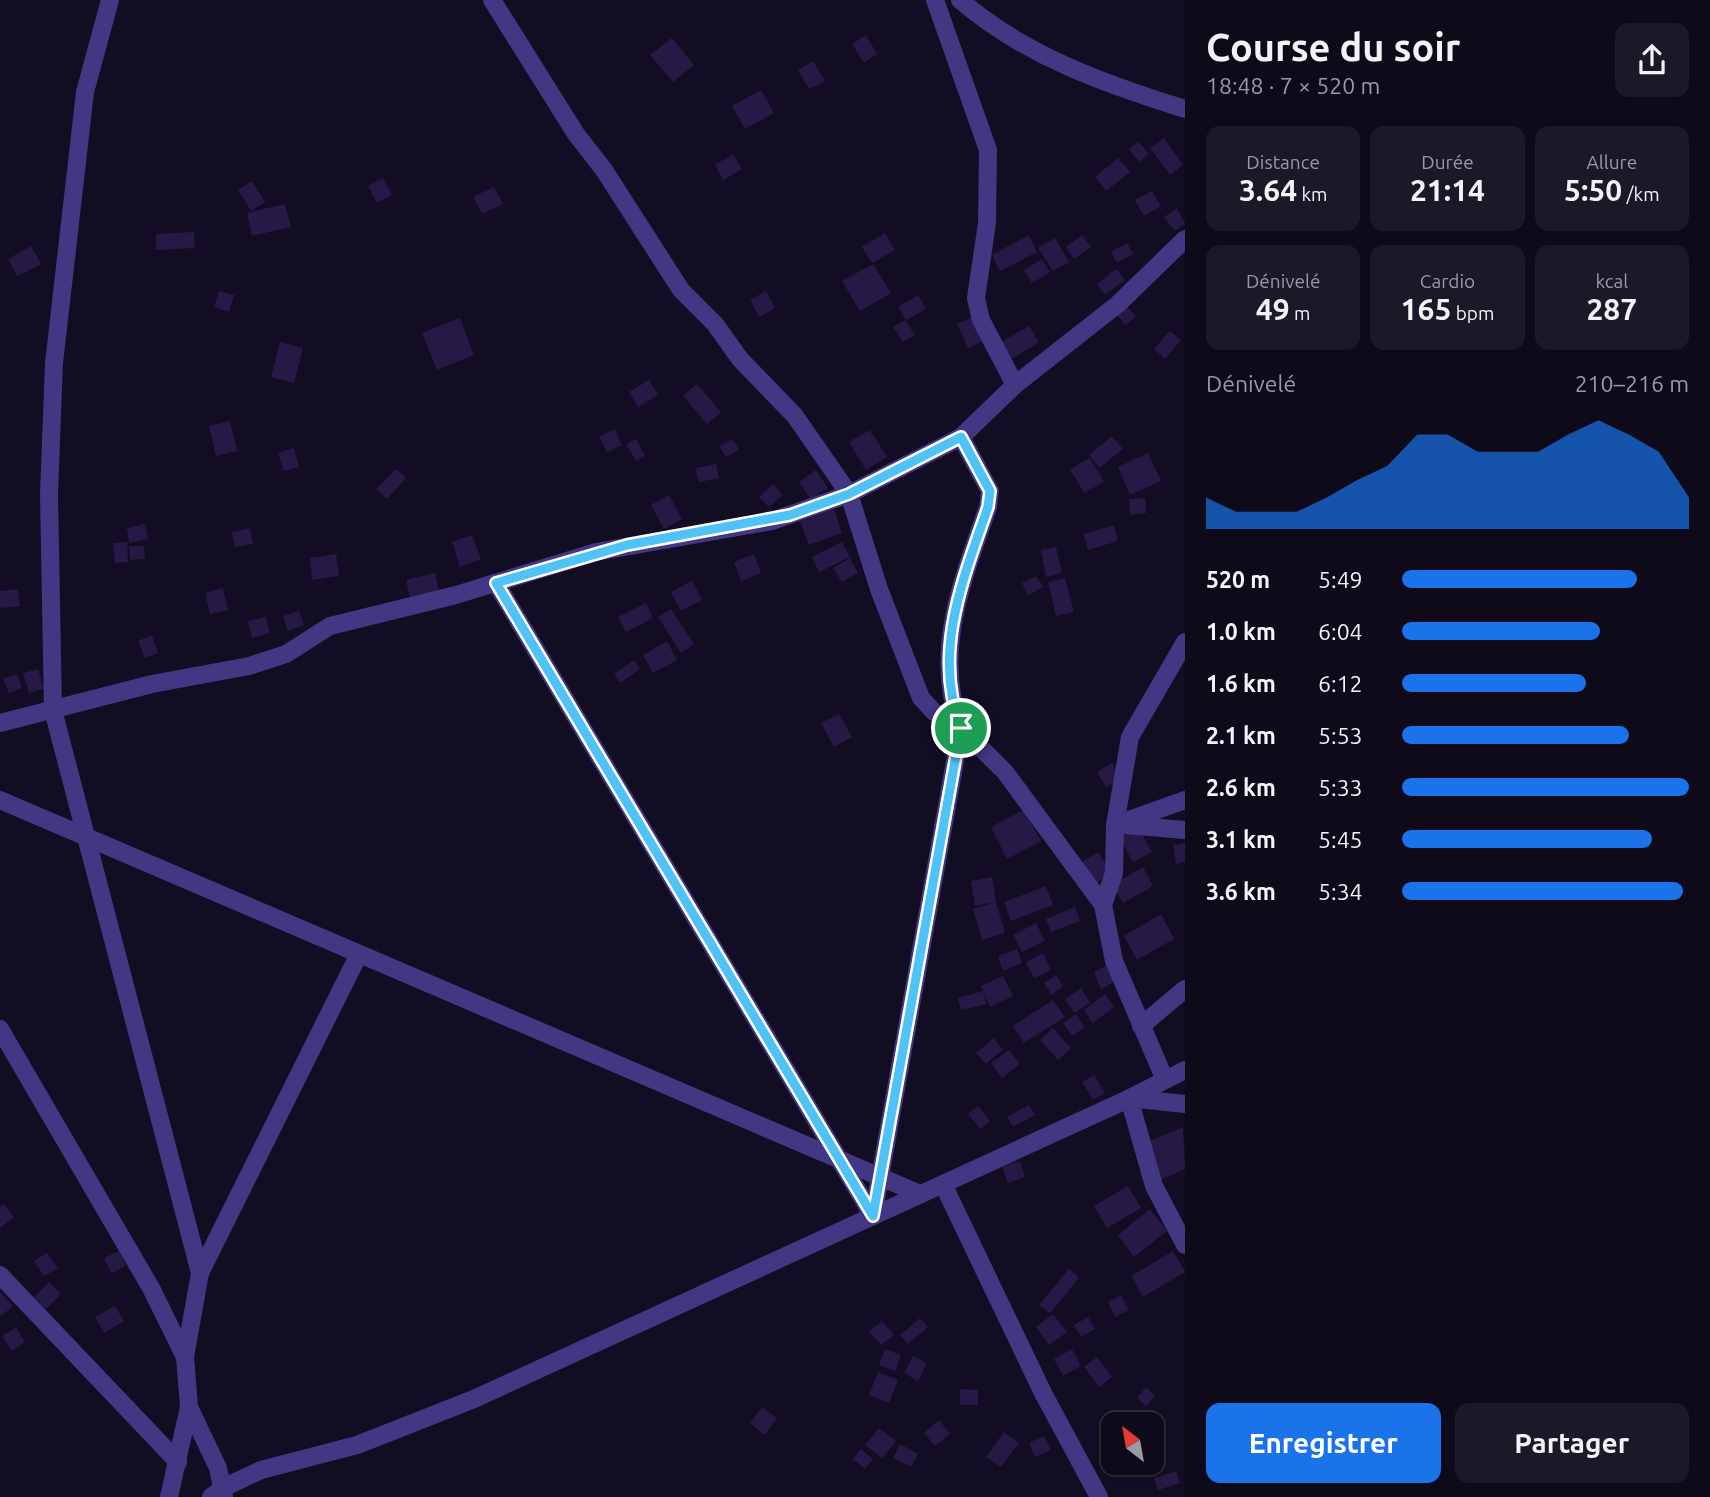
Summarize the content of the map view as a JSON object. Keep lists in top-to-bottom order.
{
  "north": "top left",
  "page": {
    "heading": ["Course du soir", "18:48 · 7 × 520 m"],
    "stats": [
      ["Distance", "3.64 km"],
      ["Durée", "21:14"],
      ["Allure", "5:50 /km"],
      ["Dénivelé", "49 m"],
      ["Cardio", "165 bpm"],
      ["kcal", "287"]
    ],
    "chart": ["Dénivelé", "210–216 m"],
    "list": [
      {
        "name": "520 m",
        "note": "5:49"
      },
      {
        "name": "1.0 km",
        "note": "6:04"
      },
      {
        "name": "1.6 km",
        "note": "6:12"
      },
      {
        "name": "2.1 km",
        "note": "5:53"
      },
      {
        "name": "2.6 km",
        "note": "5:33"
      },
      {
        "name": "3.1 km",
        "note": "5:45"
      },
      {
        "name": "3.6 km",
        "note": "5:34"
      }
    ],
    "buttons": ["Enregistrer", "Partager"]
  }
}
